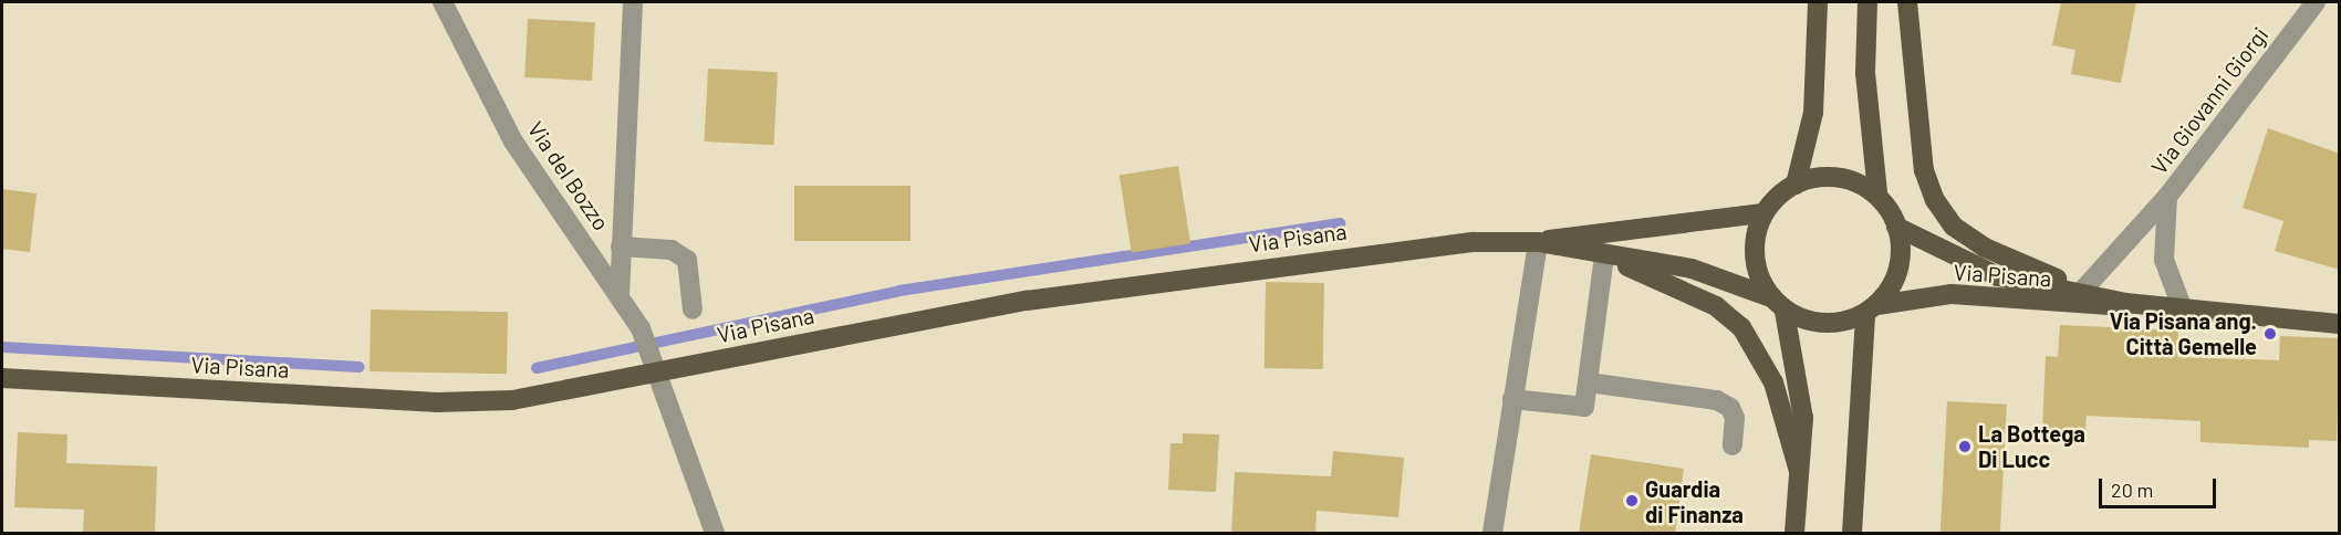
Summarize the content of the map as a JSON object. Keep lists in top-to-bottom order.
{
  "streets": {
    "main road": ["Via Pisana"],
    "street": ["Via Giovanni Giorgi", "Via del Bozzo"]
  },
  "crossings": [
    ["Via Giovanni Giorgi", "Via Pisana"],
    ["Via del Bozzo", "Via Pisana"]
  ],
  "places": ["Via Pisana ang. Città Gemelle", "La Bottega Di Lucc", "Guardia di Finanza"],
  "scale_bar": "20 m"
}
